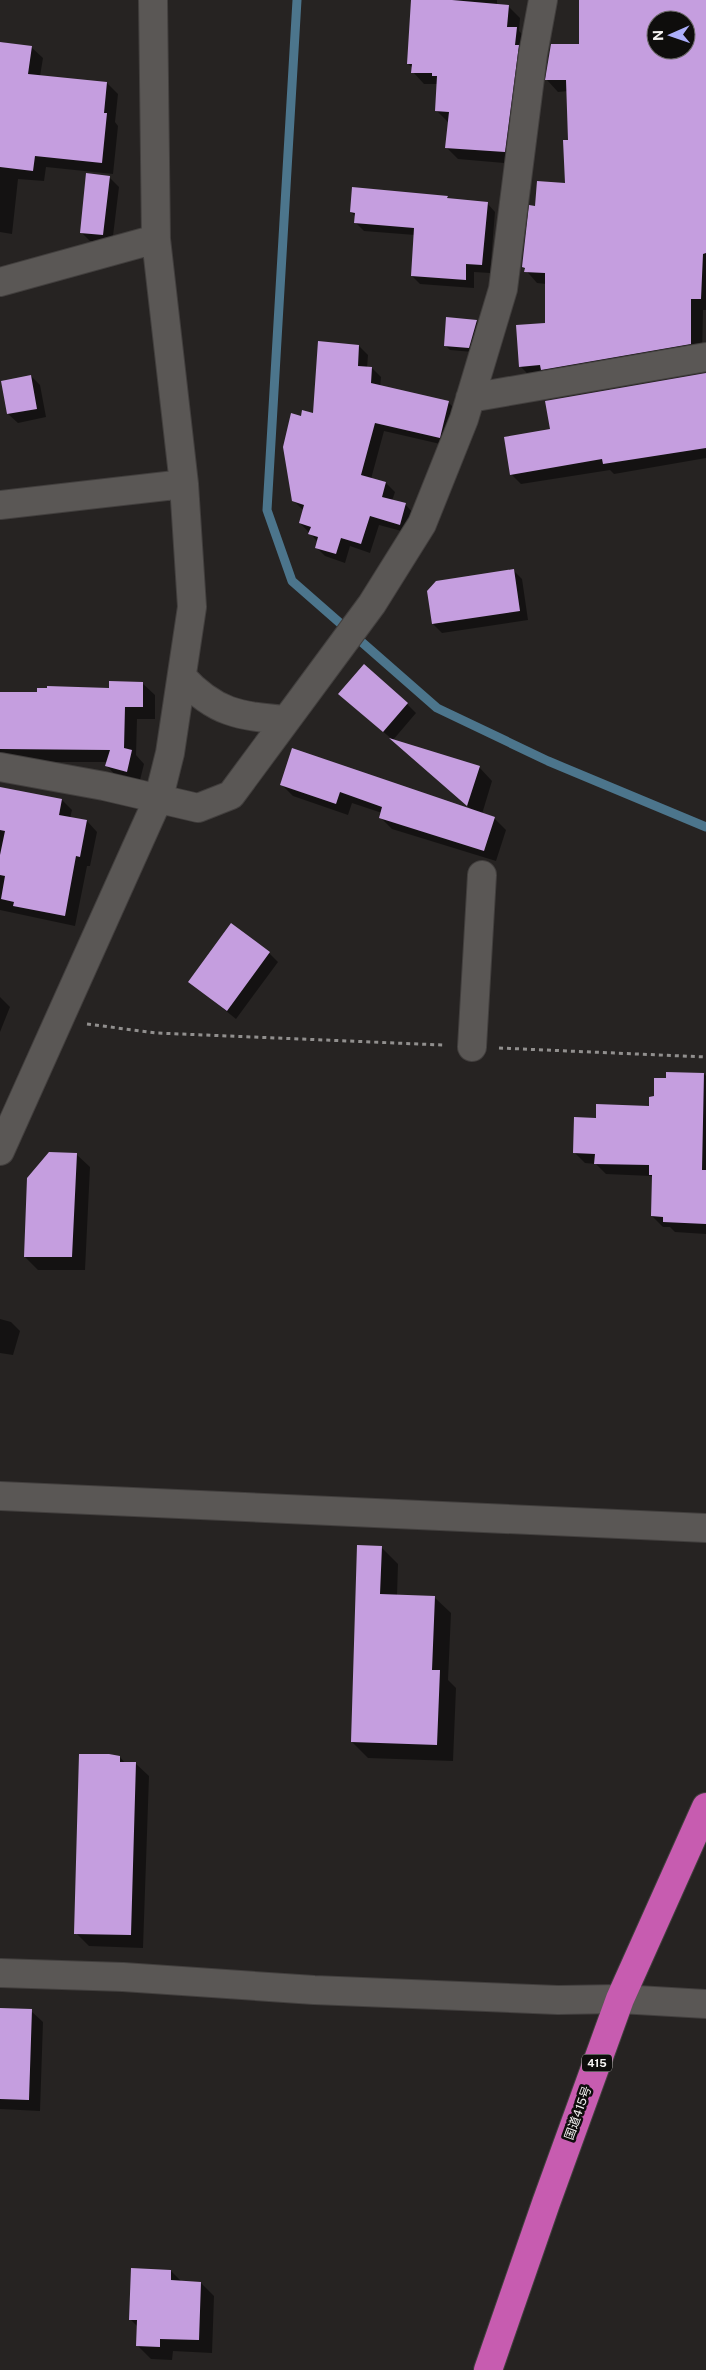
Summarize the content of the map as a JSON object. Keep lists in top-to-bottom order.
{
  "streets": {
    "highway": ["415", "国道415号"]
  },
  "north": "left"
}
